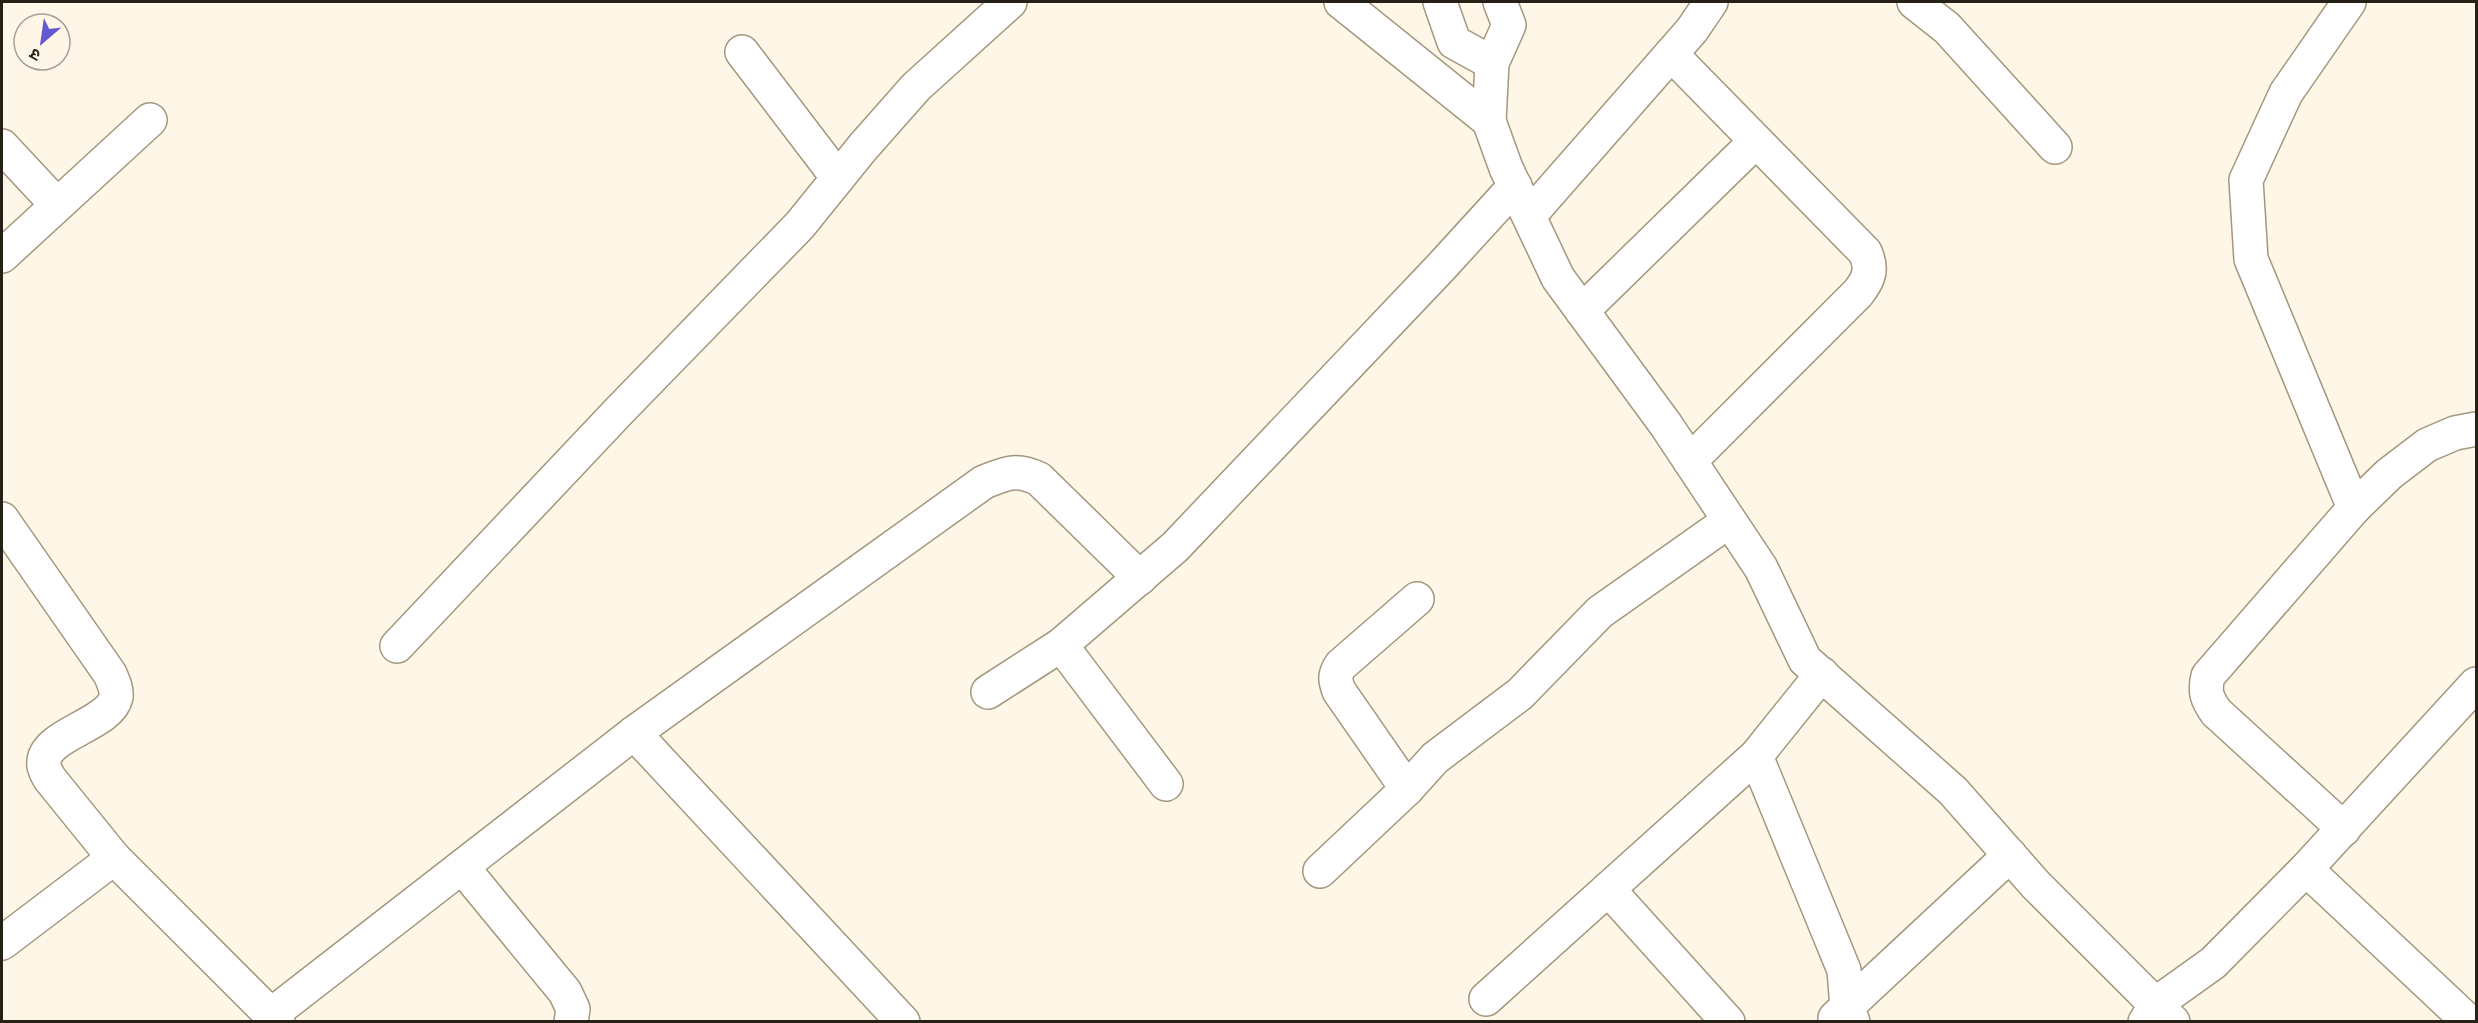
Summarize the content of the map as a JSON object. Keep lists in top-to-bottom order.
{
  "north": "bottom left"
}
